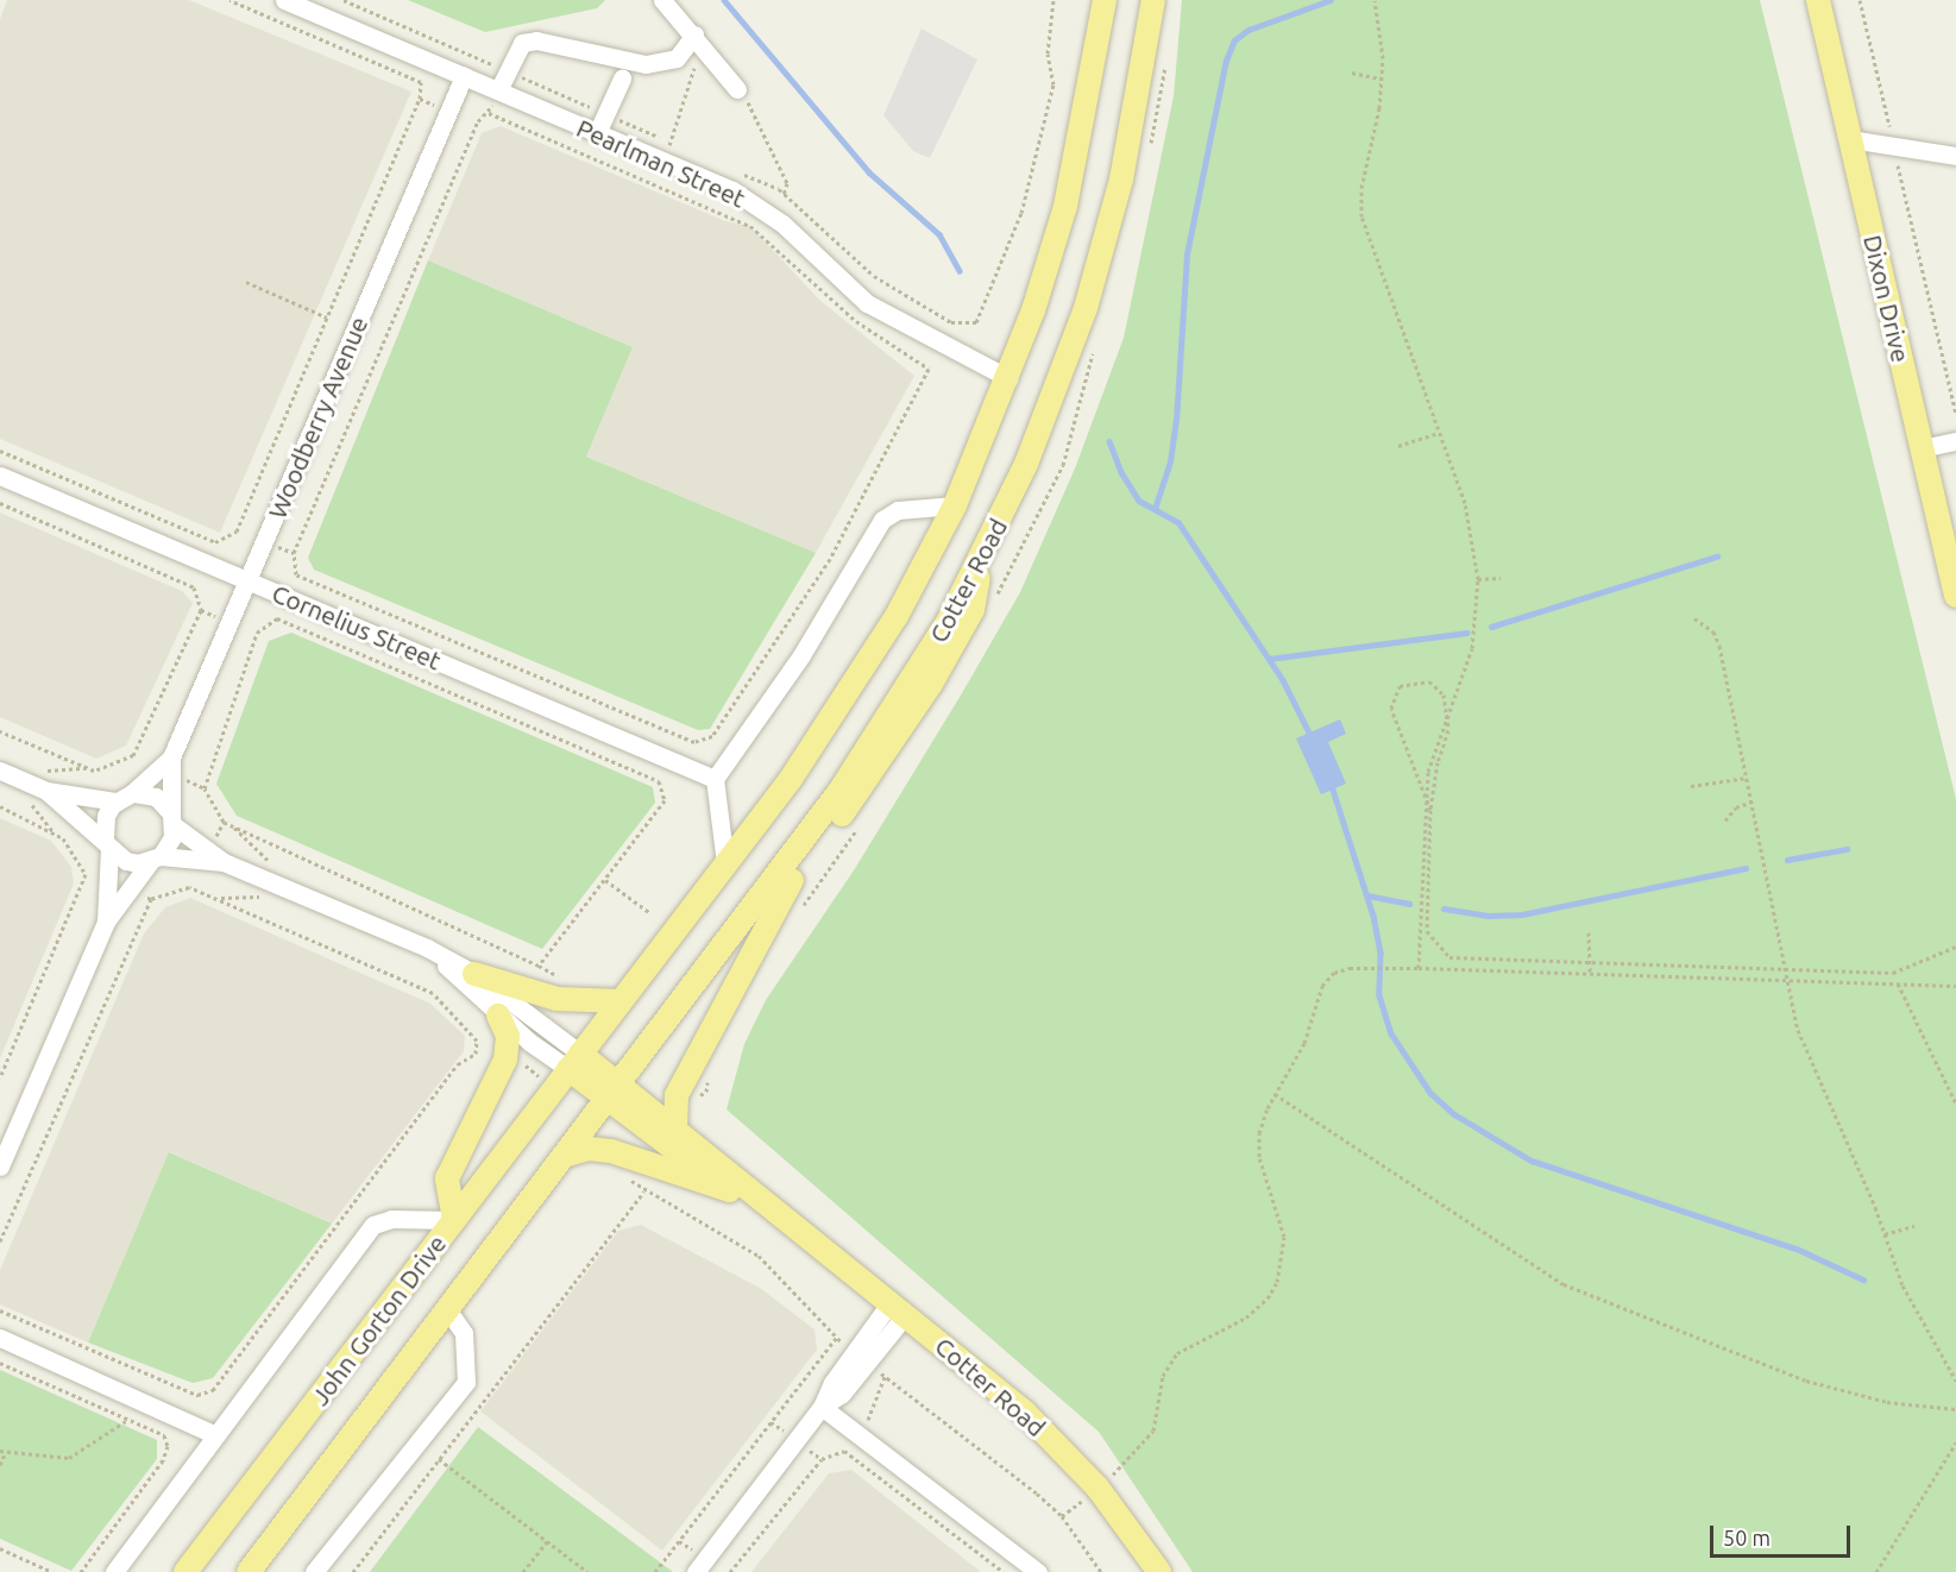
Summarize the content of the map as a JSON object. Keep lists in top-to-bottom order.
{
  "streets": {
    "main road": ["Dixon Drive", "Cotter Road", "John Gorton Drive"],
    "street": ["Pearlman Street", "Woodberry Avenue", "Cornelius Street"]
  },
  "crossings": [
    ["Pearlman Street", "Woodberry Avenue"],
    ["Pearlman Street", "Cotter Road"],
    ["Woodberry Avenue", "Cornelius Street"],
    ["Cotter Road", "John Gorton Drive"]
  ],
  "scale_bar": "50 m"
}
